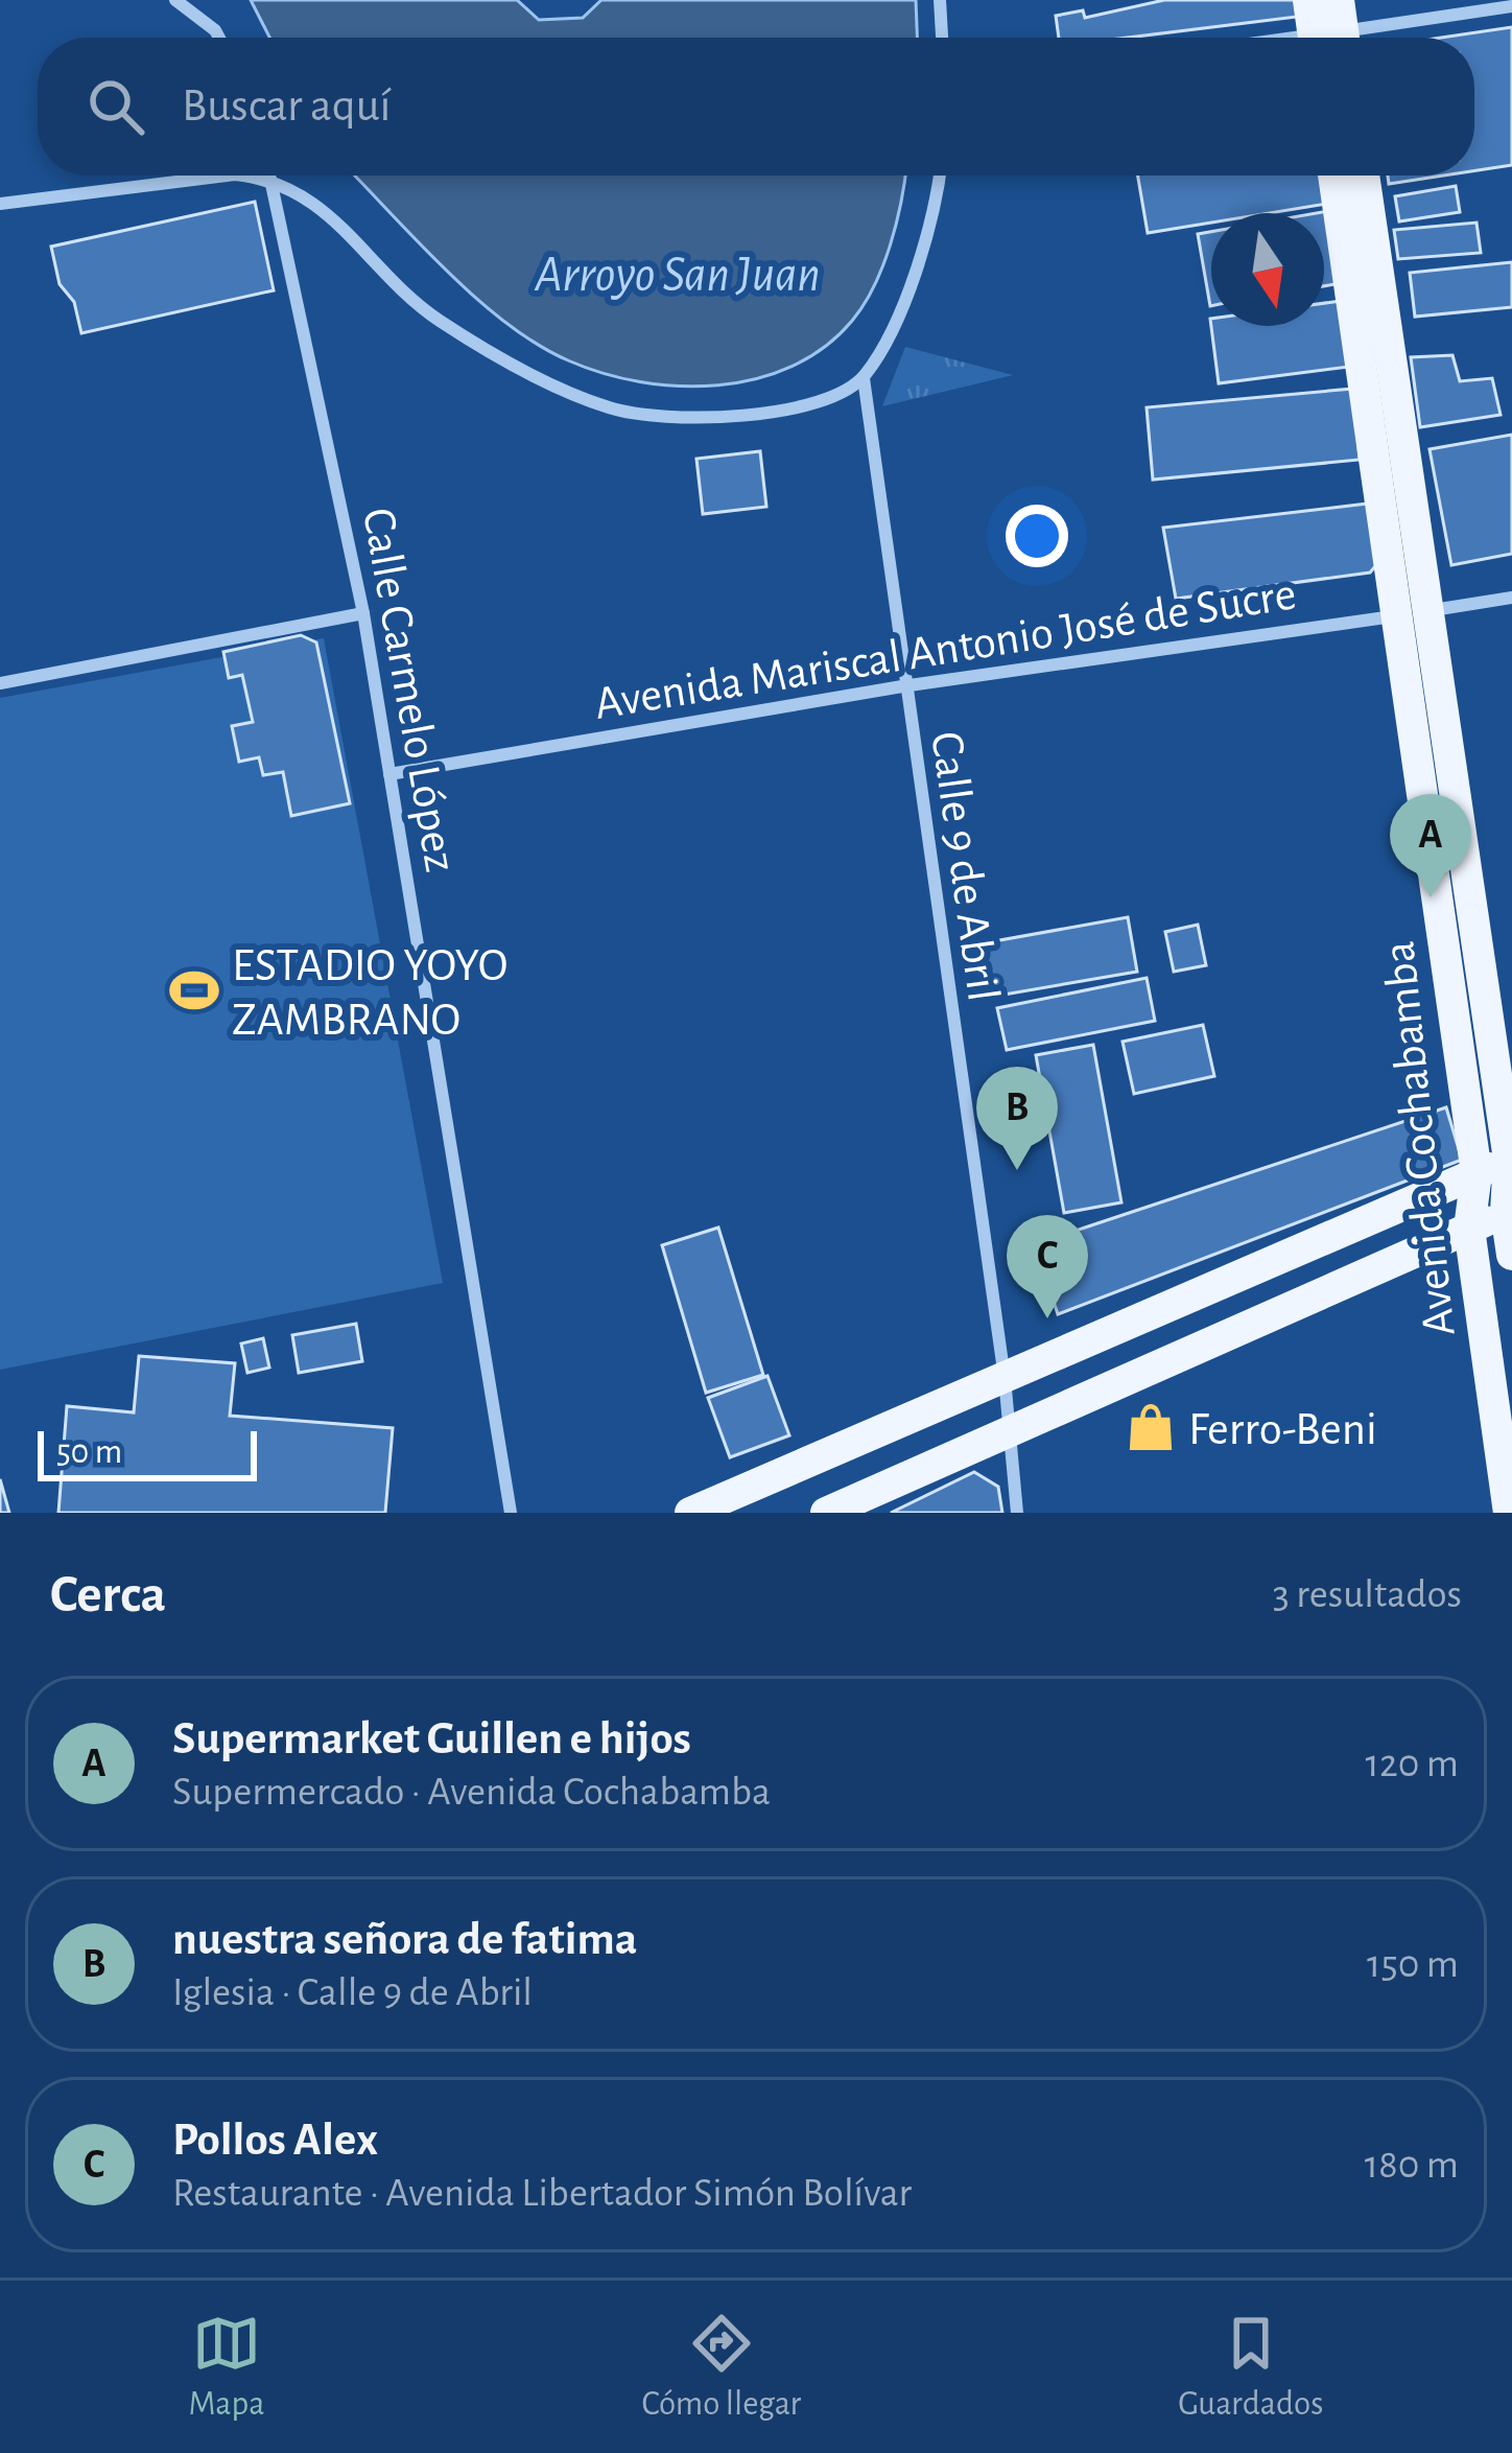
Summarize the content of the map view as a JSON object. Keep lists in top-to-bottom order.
{
  "streets": {
    "main road": ["Avenida Cochabamba"],
    "street": ["Avenida Mariscal Antonio José de Sucre", "Calle Carmelo López", "Calle 9 de Abril"]
  },
  "crossings": [
    ["Avenida Mariscal Antonio José de Sucre", "Calle Carmelo López"],
    ["Avenida Mariscal Antonio José de Sucre", "Calle 9 de Abril"],
    ["Avenida Mariscal Antonio José de Sucre", "Avenida Cochabamba"]
  ],
  "water": ["Arroyo San Juan"],
  "places": {
    "sports": ["ESTADIO YOYO ZAMBRANO"],
    "shop": ["Ferro-Beni"]
  },
  "scale_bar": "50 m",
  "north": "bottom",
  "page": {
    "search": "Buscar aquí",
    "pins": ["A", "B", "C"],
    "scale": "50 m",
    "heading": ["Cerca", "3 resultados"],
    "list": [
      {
        "mark": "A",
        "name": "Supermarket Guillen e hijos",
        "note": "Supermercado · Avenida Cochabamba",
        "value": "120 m"
      },
      {
        "mark": "B",
        "name": "nuestra señora de fatima",
        "note": "Iglesia · Calle 9 de Abril",
        "value": "150 m"
      },
      {
        "mark": "C",
        "name": "Pollos Alex",
        "note": "Restaurante · Avenida Libertador Simón Bolívar",
        "value": "180 m"
      }
    ],
    "nav": ["Mapa", "Cómo llegar", "Guardados"]
  }
}
